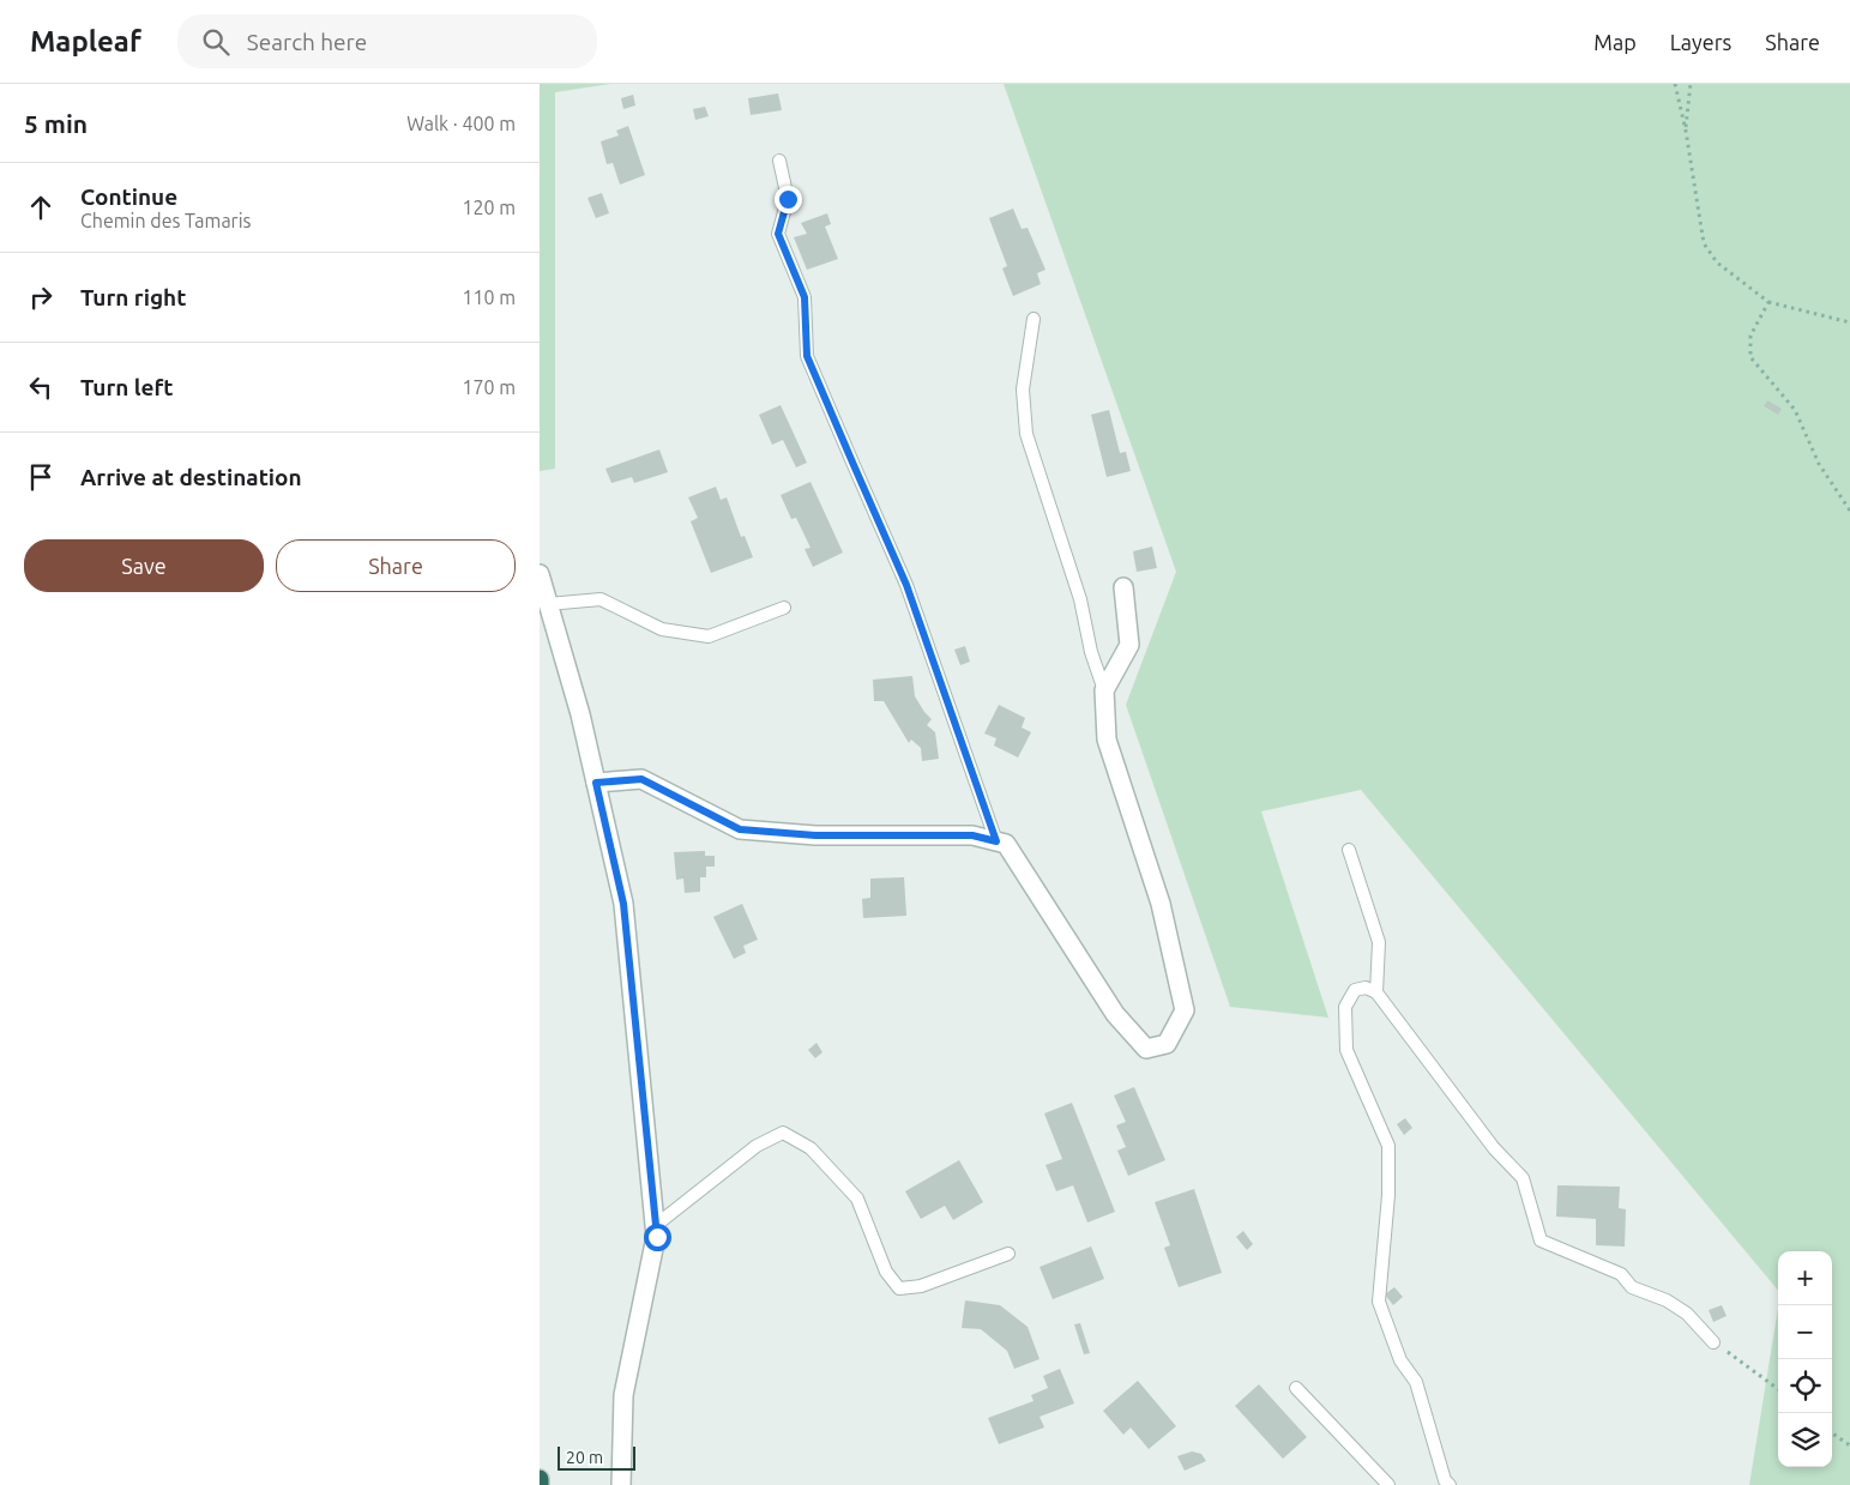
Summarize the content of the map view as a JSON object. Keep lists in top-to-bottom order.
{
  "scale_bar": "20 m",
  "page": {
    "header": "Mapleaf",
    "search": "Search here",
    "nav": ["Map", "Layers", "Share"],
    "heading": ["5 min", "Walk · 400 m"],
    "list": [
      ["Continue", "Chemin des Tamaris", "120 m"],
      ["Turn right", "110 m"],
      ["Turn left", "170 m"],
      "Arrive at destination"
    ],
    "buttons": ["Save", "Share"],
    "map_buttons": ["+", "−"],
    "scale": "20 m"
  }
}
